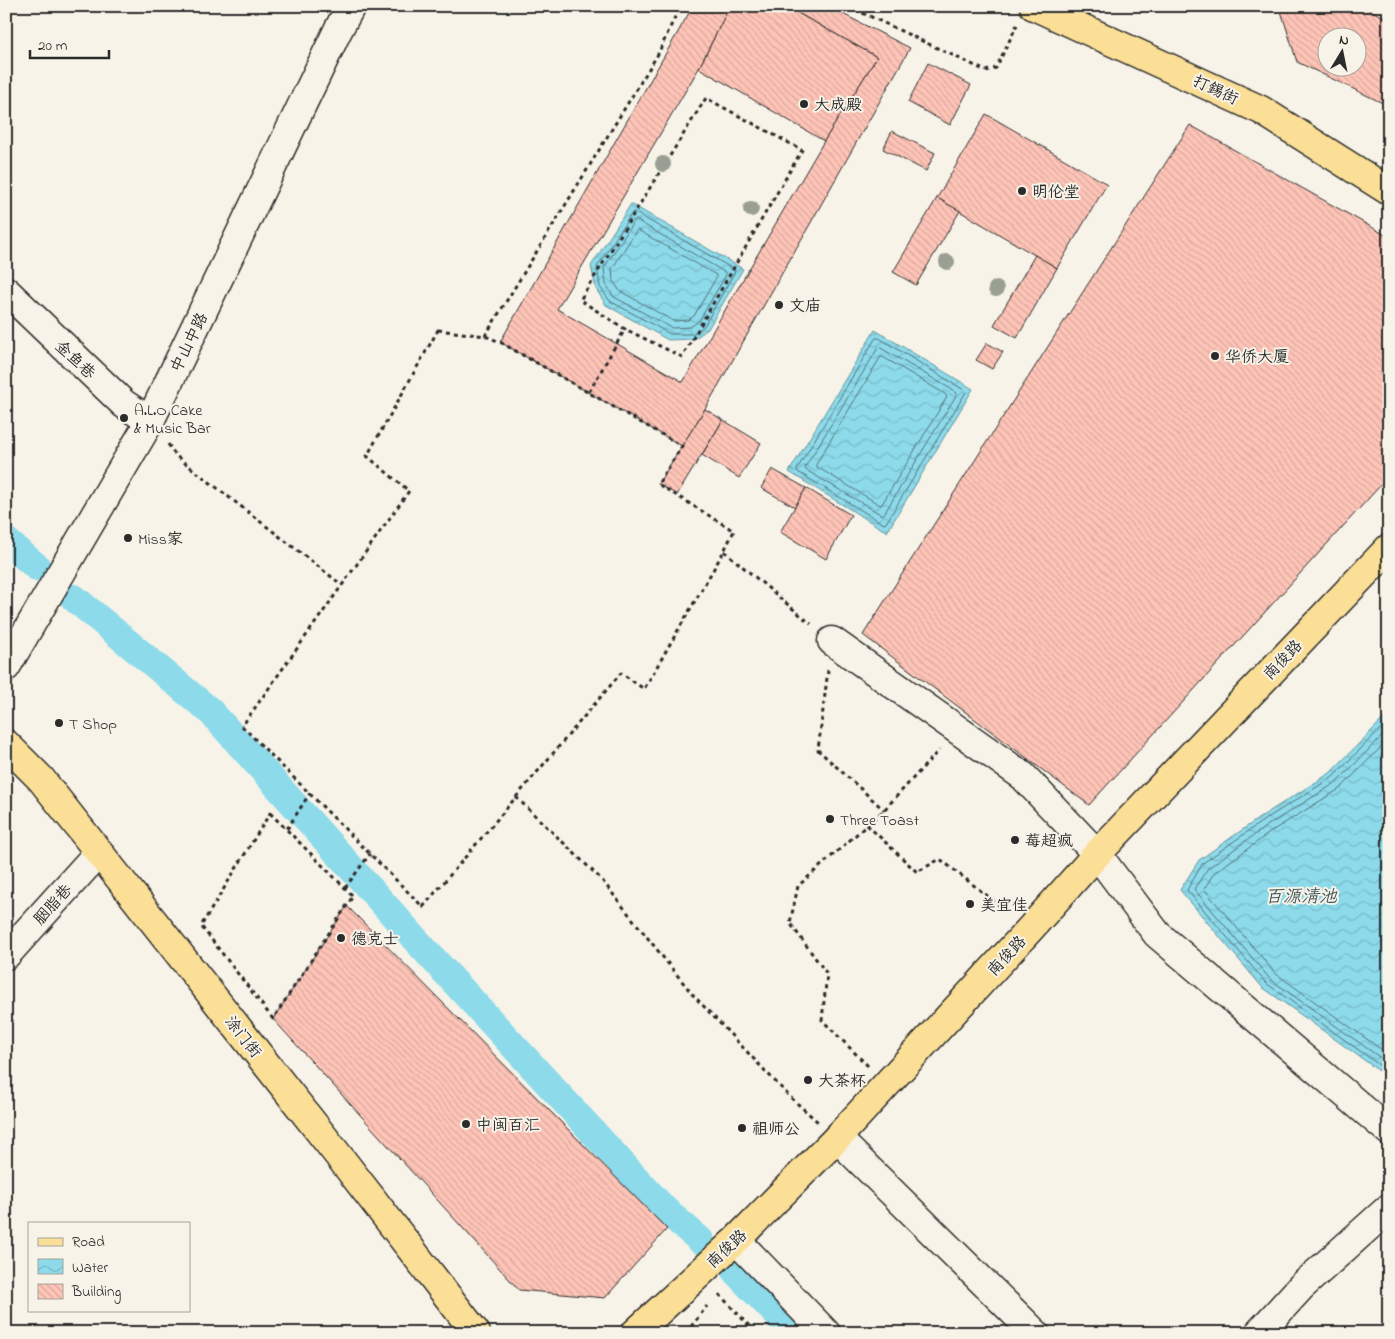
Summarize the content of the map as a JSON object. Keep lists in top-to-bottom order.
{
  "streets": {
    "main road": ["打錫街", "南俊路", "涂门街"],
    "street": ["中山中路", "金鱼巷", "胭脂巷"]
  },
  "crossings": [
    ["中山中路", "金鱼巷"],
    ["胭脂巷", "涂门街"]
  ],
  "water": ["百源清池"],
  "places": [
    "大成殿",
    "明伦堂",
    "文庙",
    "华侨大厦",
    "A.L.O Cake & Music Bar",
    "Miss家",
    "T Shop",
    "Three Toast",
    "莓超疯",
    "美宜佳",
    "德克士",
    "大茶杯",
    "中闽百汇",
    "祖师公"
  ],
  "legend": ["Road", "Water", "Building"],
  "scale_bar": "20 m",
  "north": "top"
}
